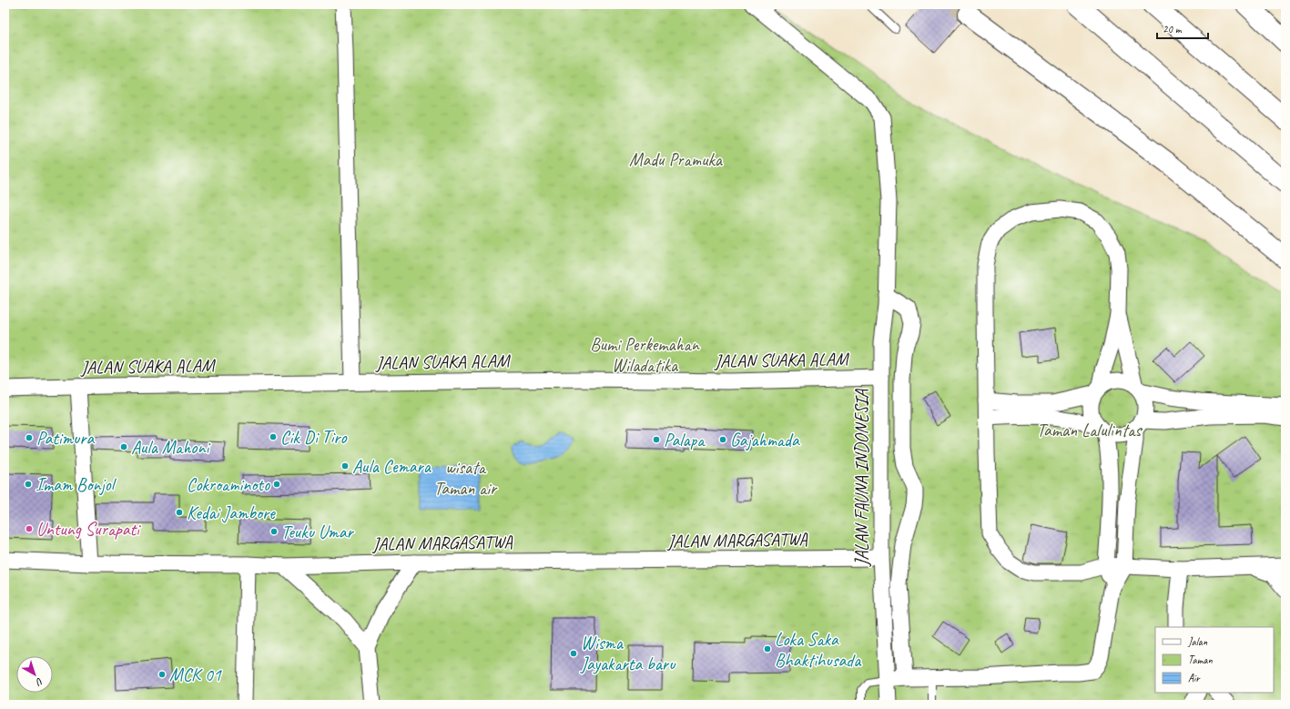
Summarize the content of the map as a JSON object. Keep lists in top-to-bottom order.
{
  "streets": {
    "street": ["JALAN SUAKA ALAM", "JALAN FAUNA INDONESIA", "JALAN MARGASATWA"]
  },
  "crossings": [
    ["JALAN SUAKA ALAM", "JALAN FAUNA INDONESIA"],
    ["JALAN FAUNA INDONESIA", "JALAN MARGASATWA"]
  ],
  "parks": [
    "Madu Pramuka",
    "Bumi Perkemahan Wiladatika",
    "Taman Lalulintas",
    "wisata Taman air"
  ],
  "places": [
    "Cik Di Tiro",
    "Patimura",
    "Palapa",
    "Gajahmada",
    "Aula Mahoni",
    "Aula Cemara",
    "Imam Bonjol",
    "Cokroaminoto",
    "Kedai Jambore",
    "Untung Surapati",
    "Teuku Umar",
    "Loka Saka Bhaktihusada",
    "Wisma Jayakarta baru",
    "MCK 01"
  ],
  "legend": ["Jalan", "Taman", "Air"],
  "scale_bar": "20 m",
  "north": "bottom right"
}
